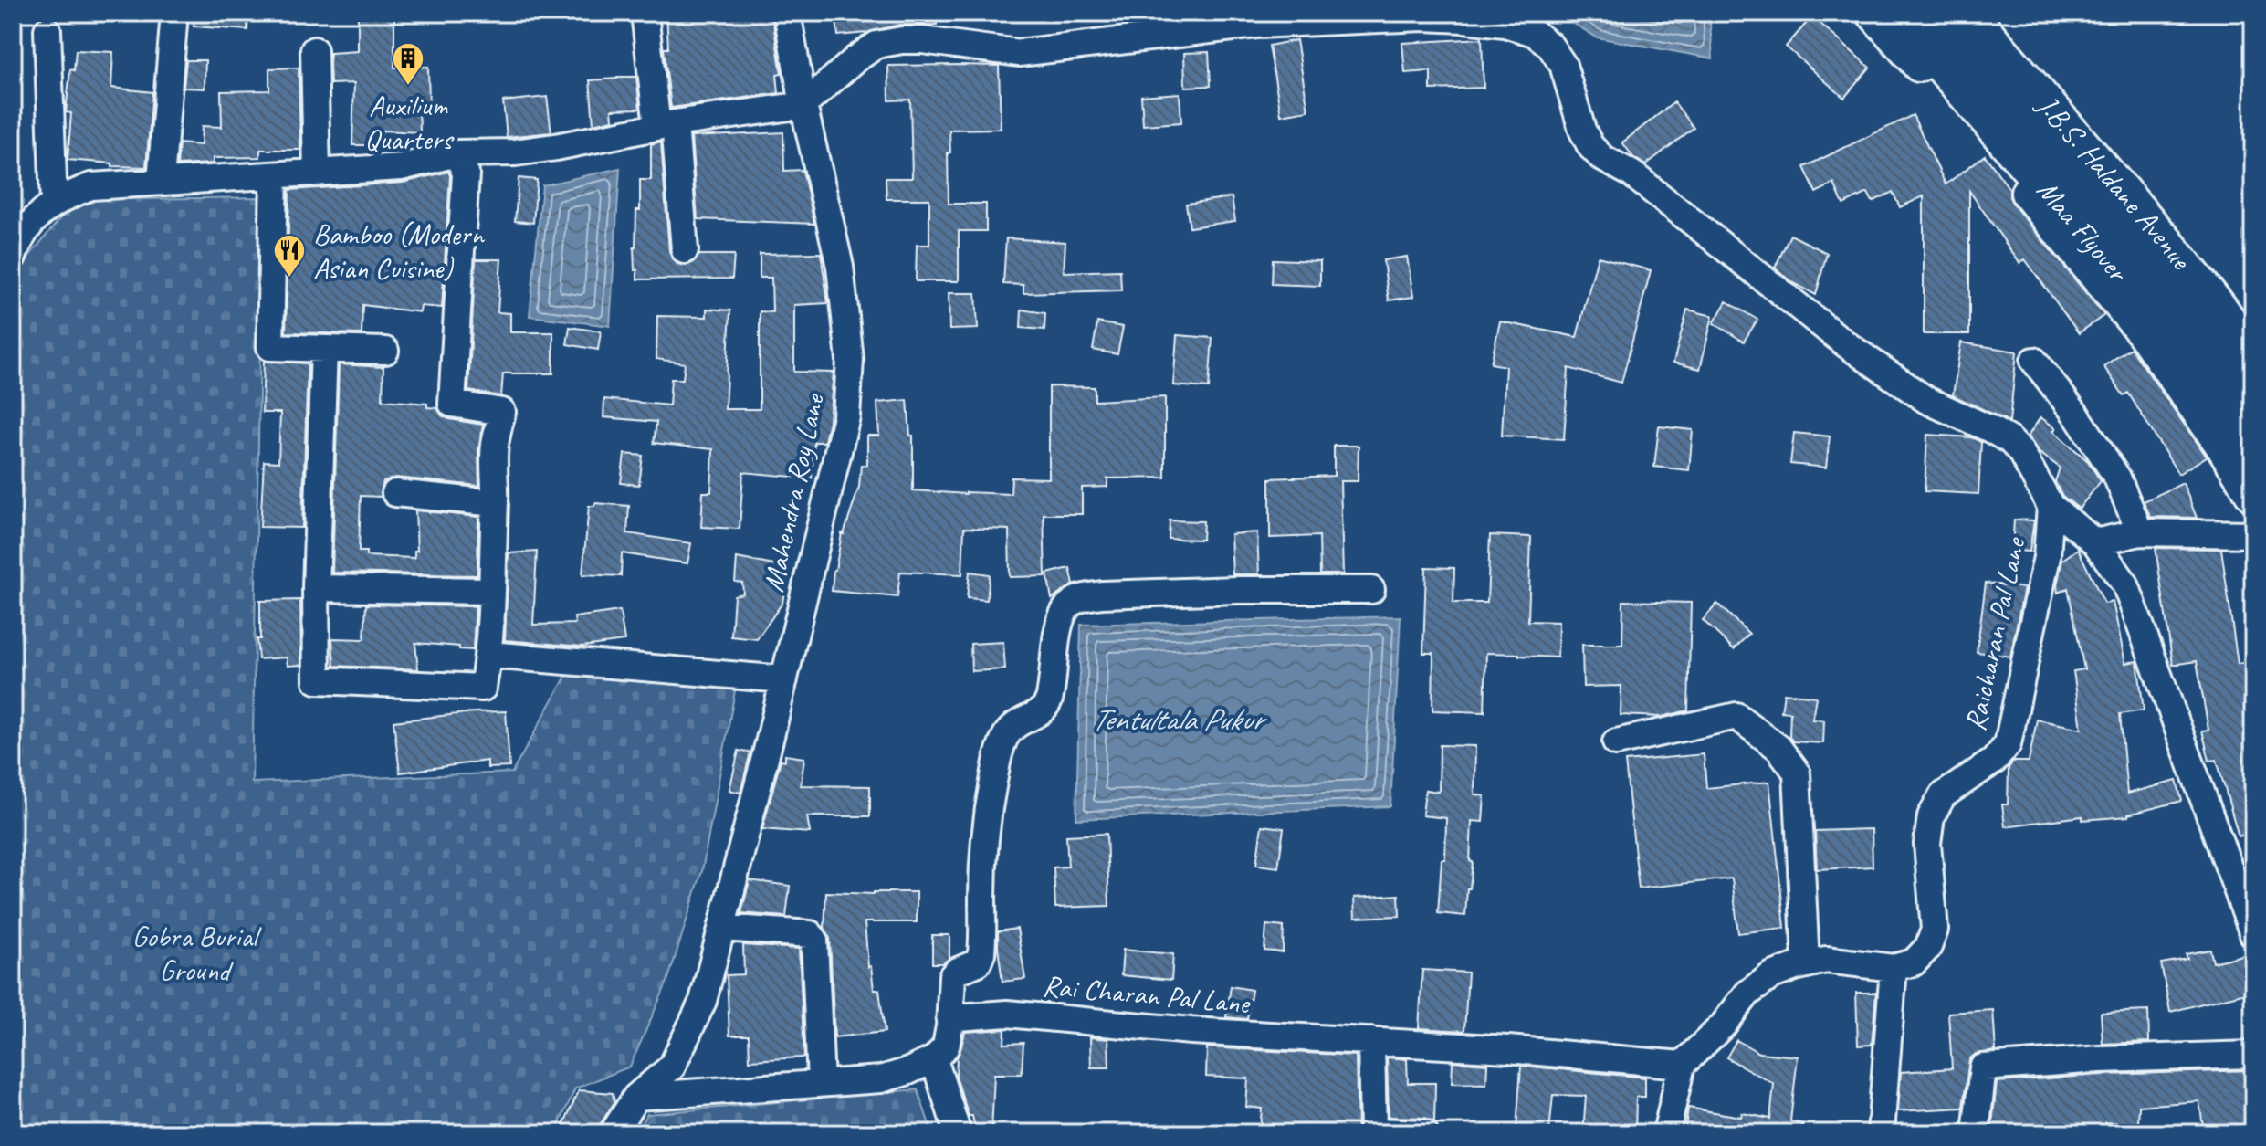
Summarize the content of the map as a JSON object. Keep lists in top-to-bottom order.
{
  "streets": {
    "highway": ["Maa Flyover"],
    "main road": ["J.B.S. Haldane Avenue"],
    "street": ["Mahendra Roy Lane", "Raicharan Pal Lane", "Rai Charan Pal Lane"]
  },
  "water": ["Tentultala Pukur"],
  "parks": ["Gobra Burial Ground"],
  "places": {
    "building": ["Auxilium Quarters"],
    "restaurant": ["Bamboo (Modern Asian Cuisine)"]
  }
}
